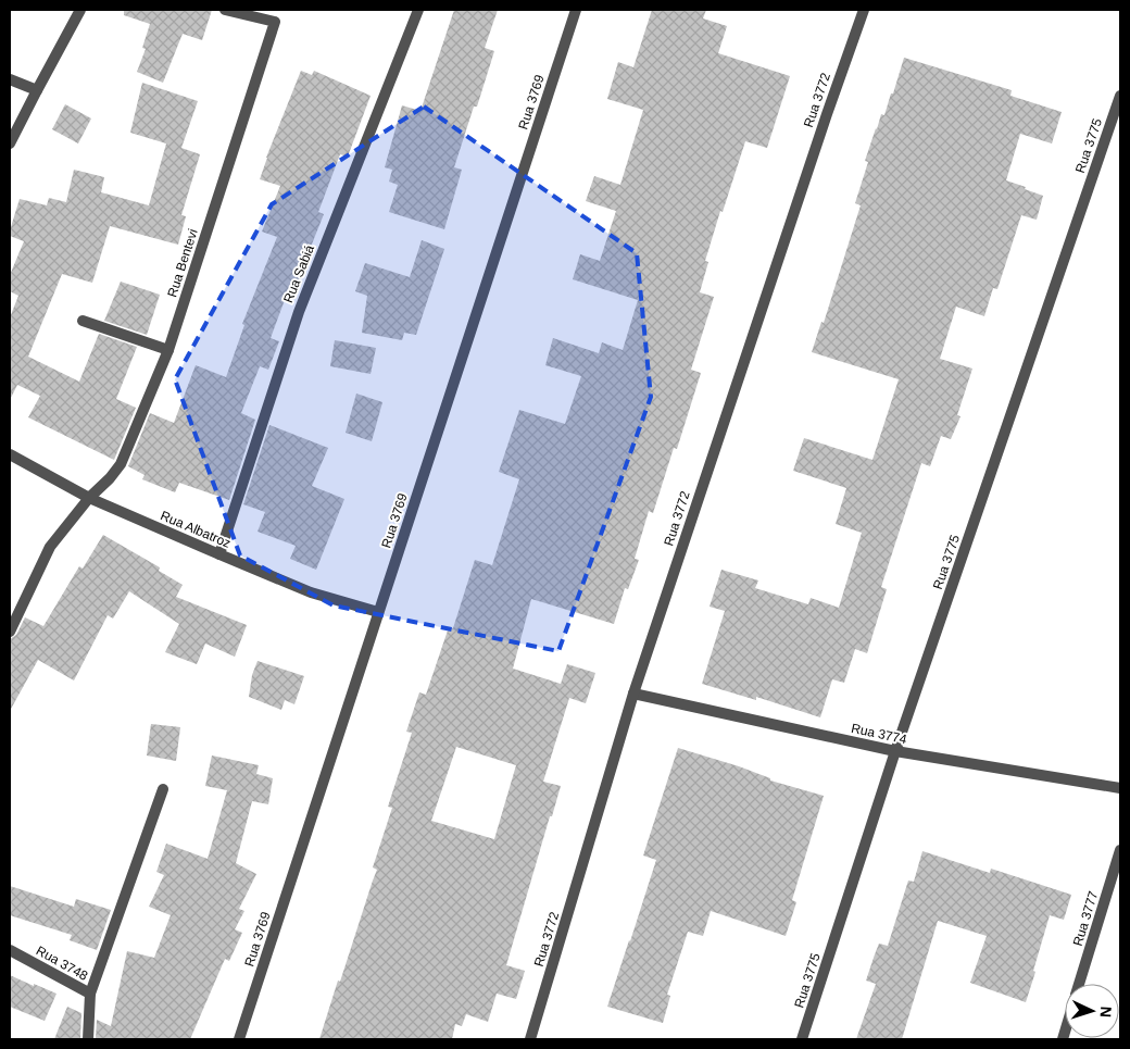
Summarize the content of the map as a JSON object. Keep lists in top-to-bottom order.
{
  "streets": {
    "street": [
      "Rua 3772",
      "Rua 3769",
      "Rua 3775",
      "Rua Bentevi",
      "Rua Sabiá",
      "Rua Albatroz",
      "Rua 3774",
      "Rua 3777",
      "Rua 3748"
    ]
  },
  "crossings": [
    ["Rua 3772", "Rua 3774"],
    ["Rua 3769", "Rua Albatroz"],
    ["Rua 3775", "Rua 3774"],
    ["Rua Bentevi", "Rua Albatroz"],
    ["Rua Sabiá", "Rua Albatroz"]
  ],
  "north": "right"
}
